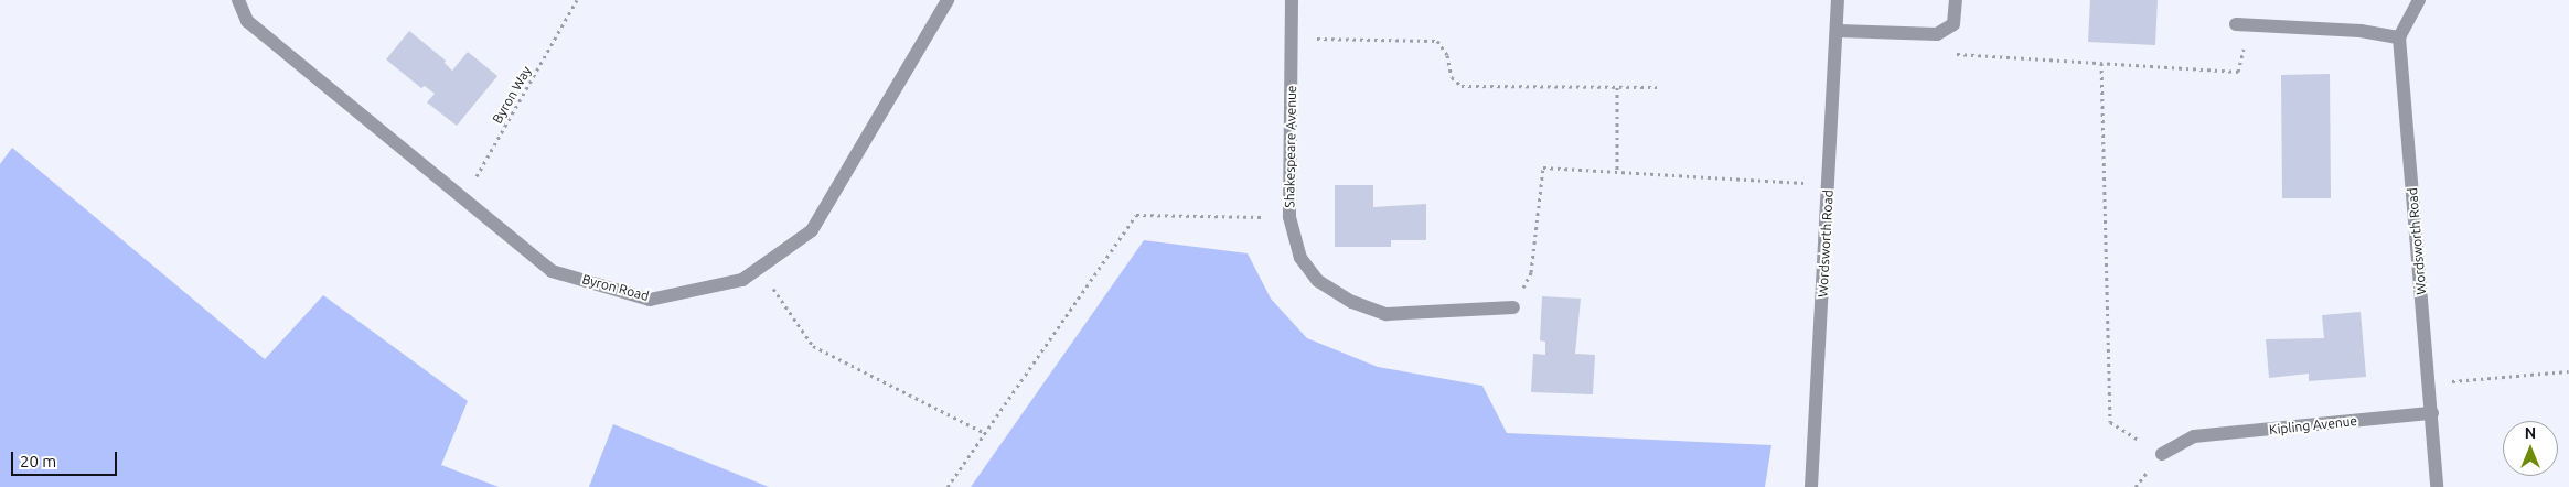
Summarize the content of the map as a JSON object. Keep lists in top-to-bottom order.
{
  "streets": {
    "street": [
      "Shakespeare Avenue",
      "Wordsworth Road",
      "Byron Road",
      "Kipling Avenue"
    ],
    "path": ["Byron Way"]
  },
  "crossings": [
    ["Byron Way", "Byron Road"],
    ["Wordsworth Road", "Kipling Avenue"]
  ],
  "scale_bar": "20 m",
  "north": "top"
}
